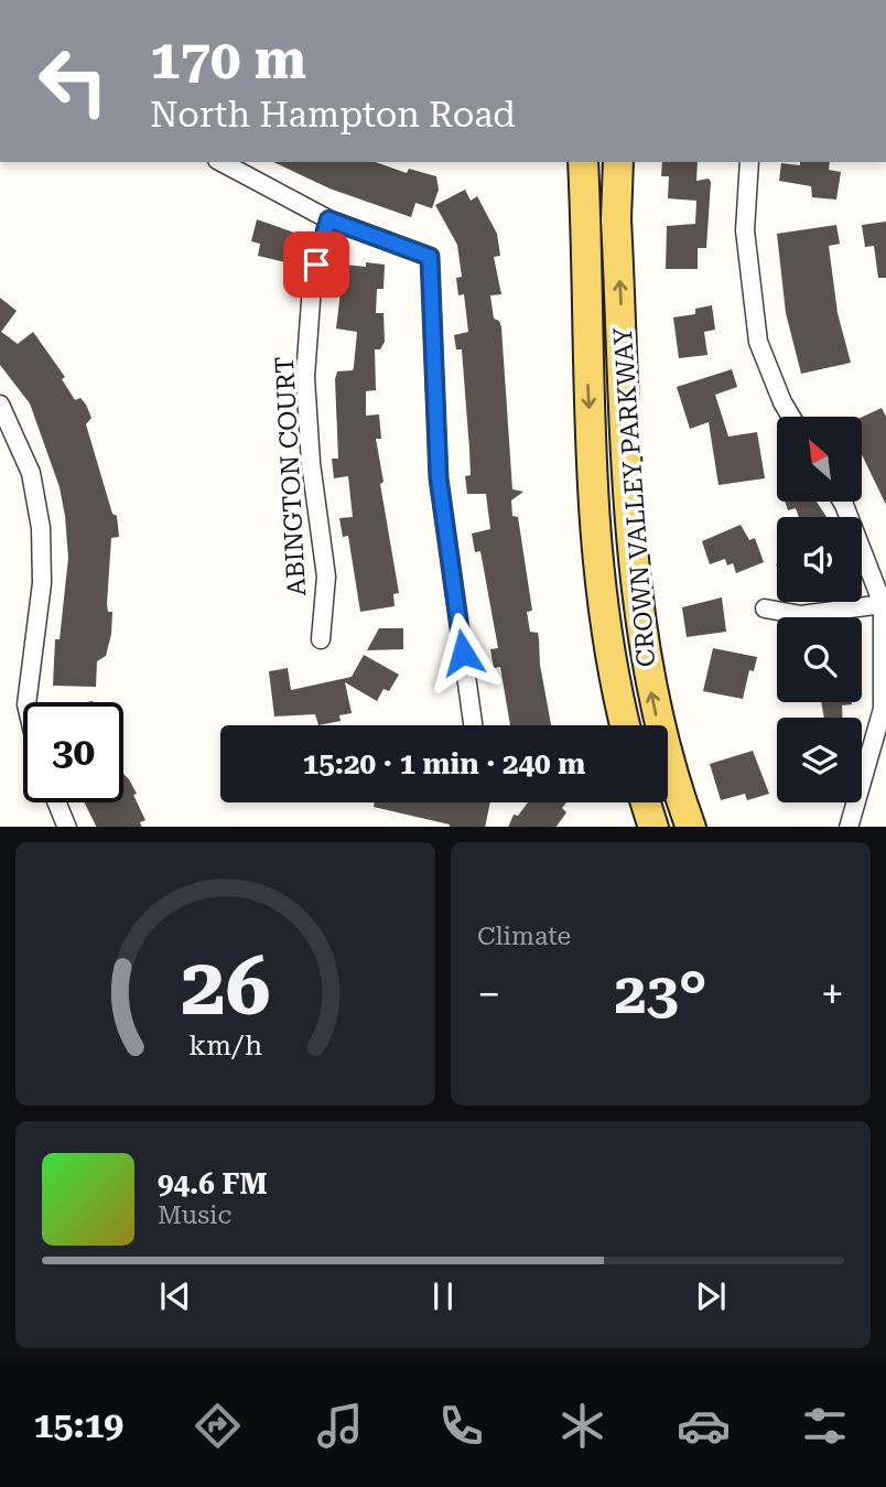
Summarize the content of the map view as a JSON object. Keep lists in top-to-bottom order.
{
  "streets": {
    "main road": ["CROWN VALLEY PARKWAY"],
    "street": ["ABINGTON COURT"]
  },
  "north": "top left",
  "page": {
    "turn": ["170 m", "North Hampton Road"],
    "limit": "30",
    "trip": "15:20 · 1 min · 240 m",
    "tile": "Climate",
    "heat": ["−", "23°", "+"],
    "song": ["94.6 FM", "Music"],
    "tabs": "15:19",
    "gauge": ["26", "km/h"]
  }
}
